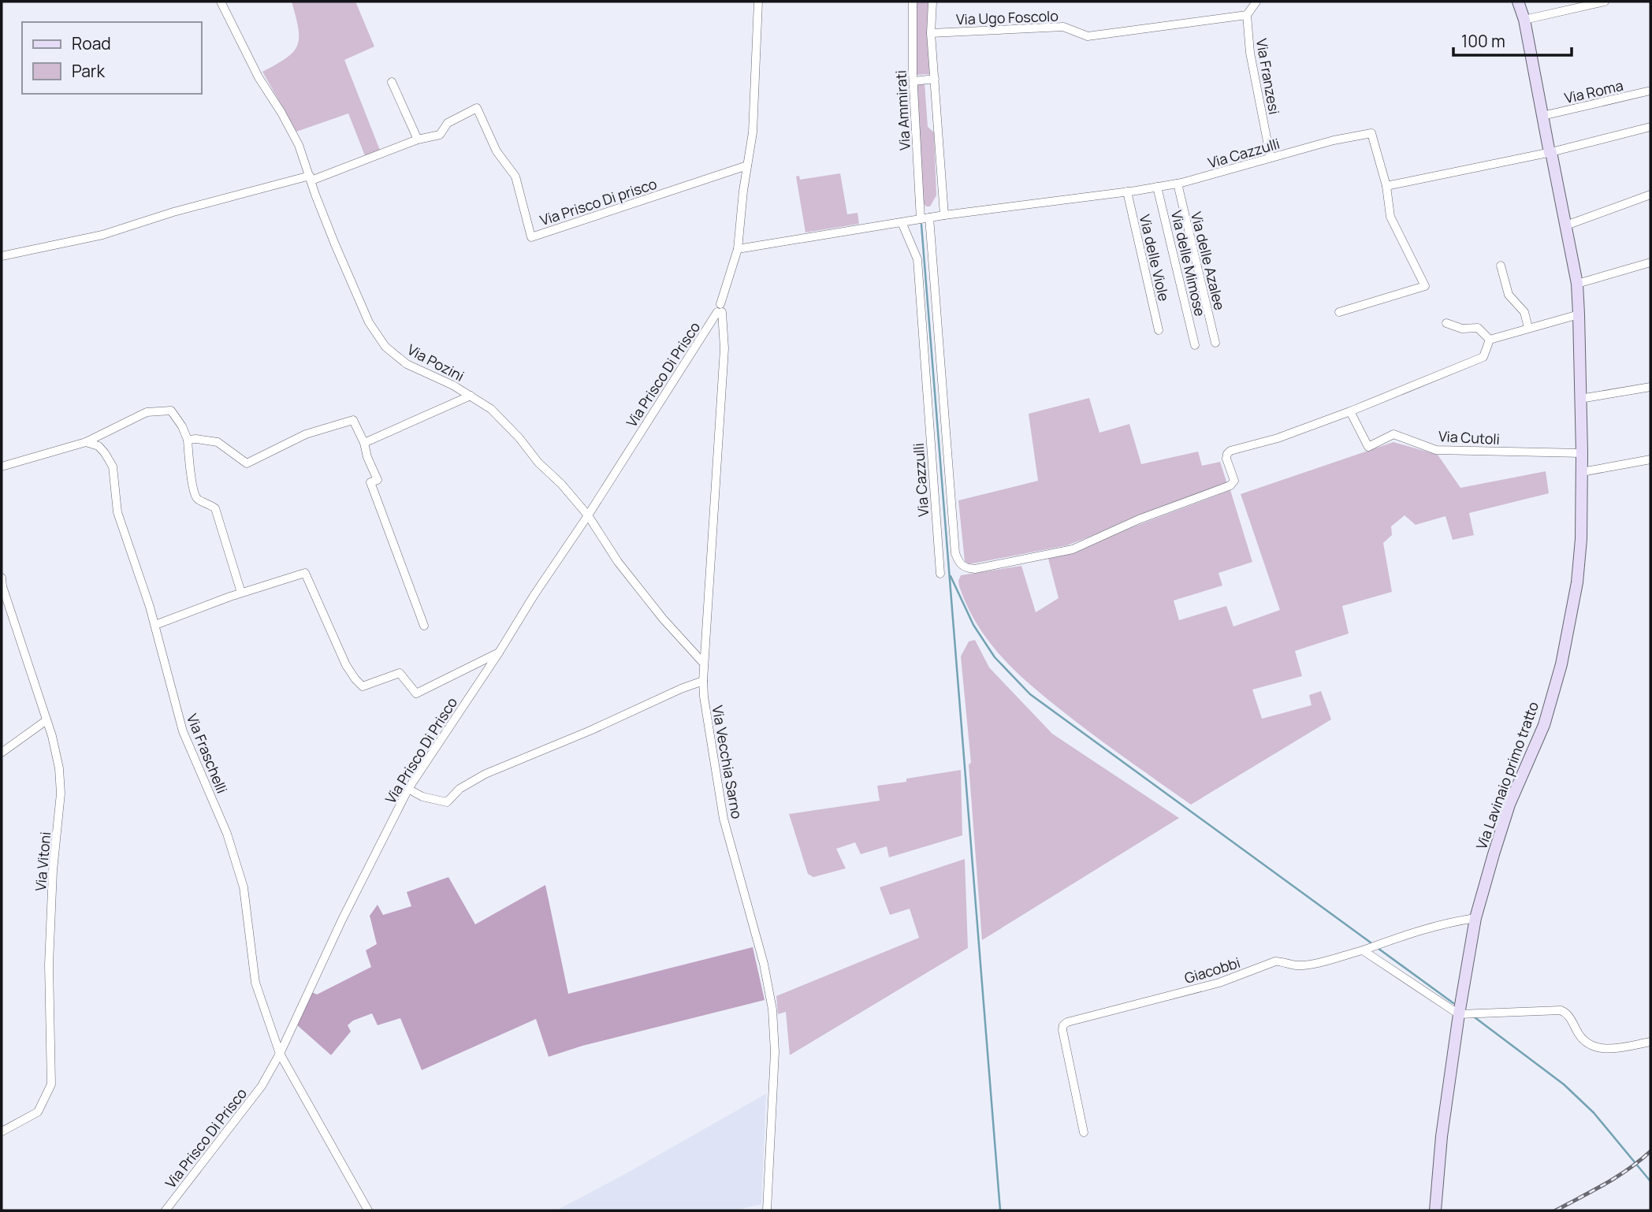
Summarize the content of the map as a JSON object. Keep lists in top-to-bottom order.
{
  "streets": {
    "street": [
      "Via Ugo Foscolo",
      "Via Franzesi",
      "Via Roma",
      "Via Ammirati",
      "Via Cazzulli",
      "Via Prisco Di prisco",
      "Via delle Viole",
      "Via delle Azalee",
      "Via delle Mimose",
      "Via Pozini",
      "Via Prisco Di Prisco",
      "Via Cutoli",
      "Via Fraschelli",
      "Via Vecchia Sarno",
      "Via Lavinaio primo tratto",
      "Via Vitoni",
      "Giacobbi"
    ]
  },
  "crossings": [
    ["Via Ugo Foscolo", "Via Franzesi"],
    ["Via Franzesi", "Via Cazzulli"],
    ["Via Roma", "Via Lavinaio primo tratto"],
    ["Via Ammirati", "Via Cazzulli"],
    ["Via Cazzulli", "Via delle Viole"],
    ["Via Cazzulli", "Via delle Azalee"],
    ["Via Cazzulli", "Via delle Mimose"],
    ["Via Pozini", "Via Prisco Di Prisco"],
    ["Via Pozini", "Via Vecchia Sarno"],
    ["Via Prisco Di Prisco", "Via Fraschelli"],
    ["Via Prisco Di Prisco", "Via Vecchia Sarno"],
    ["Via Cutoli", "Via Lavinaio primo tratto"],
    ["Via Lavinaio primo tratto", "Giacobbi"]
  ],
  "legend": ["Road", "Park"],
  "scale_bar": "100 m"
}
